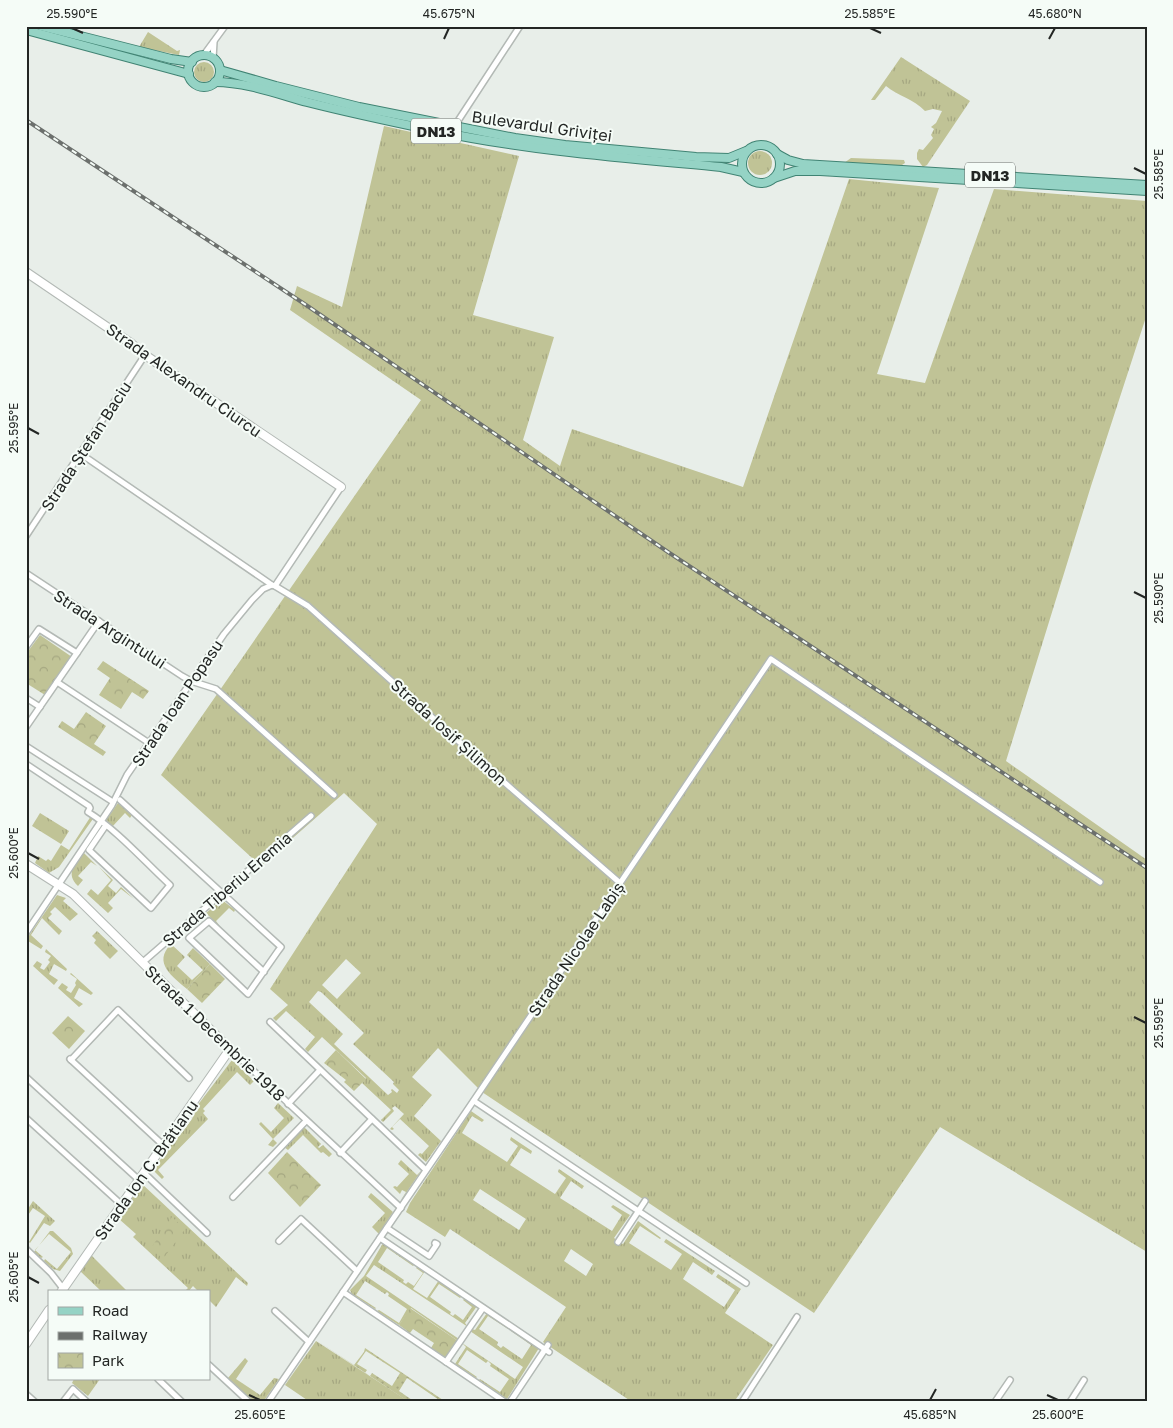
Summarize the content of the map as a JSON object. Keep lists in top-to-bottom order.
{
  "streets": {
    "main road": ["Bulevardul Griviței", "DN13"],
    "street": [
      "Strada Alexandru Ciurcu",
      "Strada Ștefan Baciu",
      "Strada Argintului",
      "Strada Ioan Popasu",
      "Strada Iosif Șilimon",
      "Strada Tiberiu Eremia",
      "Strada Nicolae Labiș",
      "Strada 1 Decembrie 1918",
      "Strada Ion C. Brătianu"
    ]
  },
  "crossings": [
    ["Bulevardul Griviței", "DN13"],
    ["Strada Alexandru Ciurcu", "Strada Ștefan Baciu"],
    ["Strada Alexandru Ciurcu", "Strada Ioan Popasu"],
    ["Strada Ștefan Baciu", "Strada Iosif Șilimon"],
    ["Strada Argintului", "Strada Ioan Popasu"],
    ["Strada Ioan Popasu", "Strada Iosif Șilimon"],
    ["Strada Ioan Popasu", "Strada 1 Decembrie 1918"],
    ["Strada Iosif Șilimon", "Strada Nicolae Labiș"],
    ["Strada Tiberiu Eremia", "Strada 1 Decembrie 1918"],
    ["Strada Nicolae Labiș", "Strada 1 Decembrie 1918"],
    ["Strada 1 Decembrie 1918", "Strada Ion C. Brătianu"]
  ],
  "legend": ["Road", "Railway", "Park"],
  "coordinates": [
    "25.590°E",
    "45.675°N",
    "25.585°E",
    "45.680°N",
    "25.595°E",
    "25.600°E",
    "25.605°E",
    "45.685°N"
  ]
}
